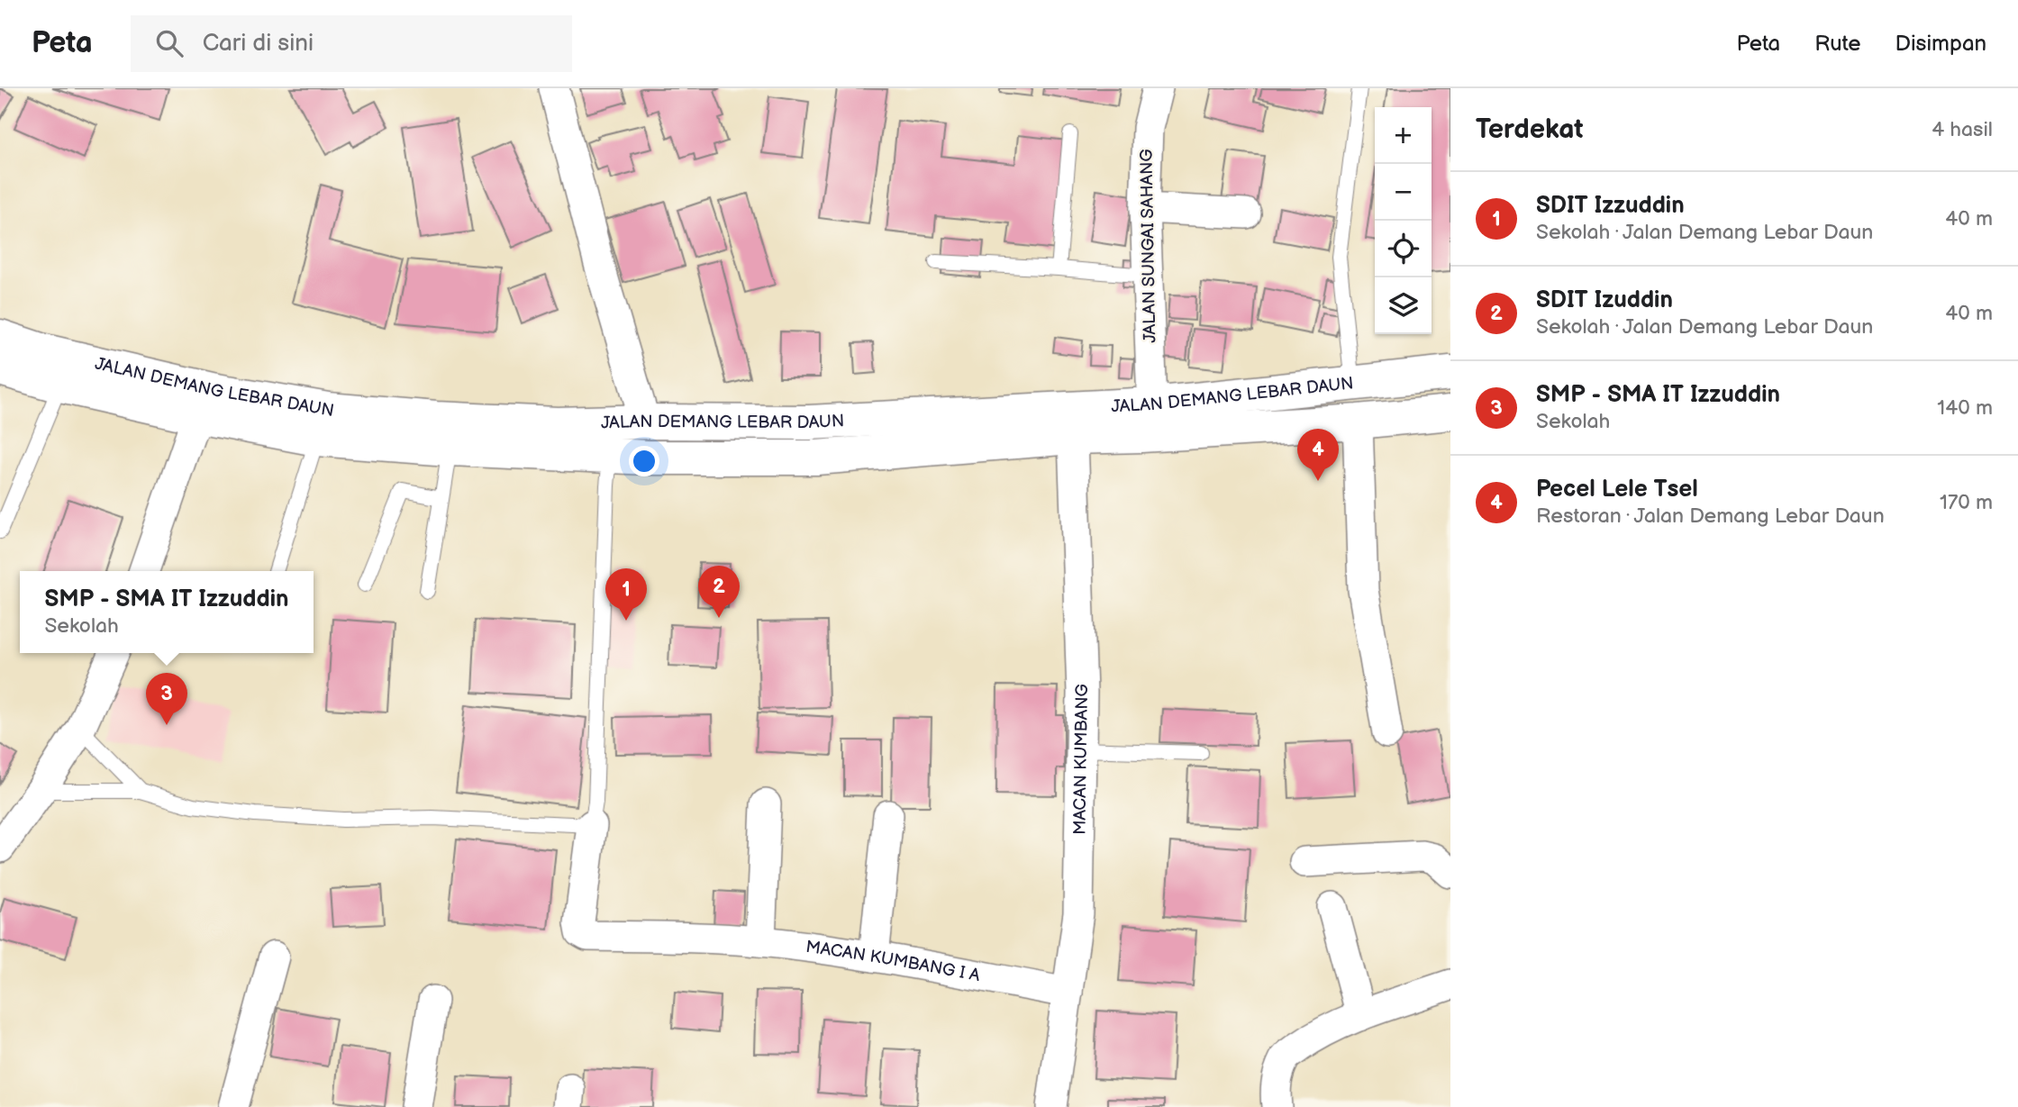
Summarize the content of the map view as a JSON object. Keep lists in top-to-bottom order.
{
  "streets": {
    "highway": ["JALAN DEMANG LEBAR DAUN"],
    "street": ["JALAN SUNGAI SAHANG", "MACAN KUMBANG", "MACAN KUMBANG I A"]
  },
  "crossings": [
    ["JALAN SUNGAI SAHANG", "JALAN DEMANG LEBAR DAUN"],
    ["JALAN DEMANG LEBAR DAUN", "MACAN KUMBANG"],
    ["MACAN KUMBANG", "MACAN KUMBANG I A"]
  ],
  "page": {
    "header": "Peta",
    "search": "Cari di sini",
    "nav": ["Peta", "Rute", "Disimpan"],
    "heading": ["Terdekat", "4 hasil"],
    "map_buttons": ["+", "−"],
    "list": [
      {
        "mark": "1",
        "name": "SDIT Izzuddin",
        "note": "Sekolah · Jalan Demang Lebar Daun",
        "value": "40 m"
      },
      {
        "mark": "2",
        "name": "SDIT Izuddin",
        "note": "Sekolah · Jalan Demang Lebar Daun",
        "value": "40 m"
      },
      {
        "mark": "3",
        "name": "SMP - SMA IT Izzuddin",
        "note": "Sekolah",
        "value": "140 m"
      },
      {
        "mark": "4",
        "name": "Pecel Lele Tsel",
        "note": "Restoran · Jalan Demang Lebar Daun",
        "value": "170 m"
      }
    ],
    "pins": [
      "4",
      "2",
      "1",
      "3"
    ],
    "popup": ["SMP - SMA IT Izzuddin", "Sekolah"]
  }
}
